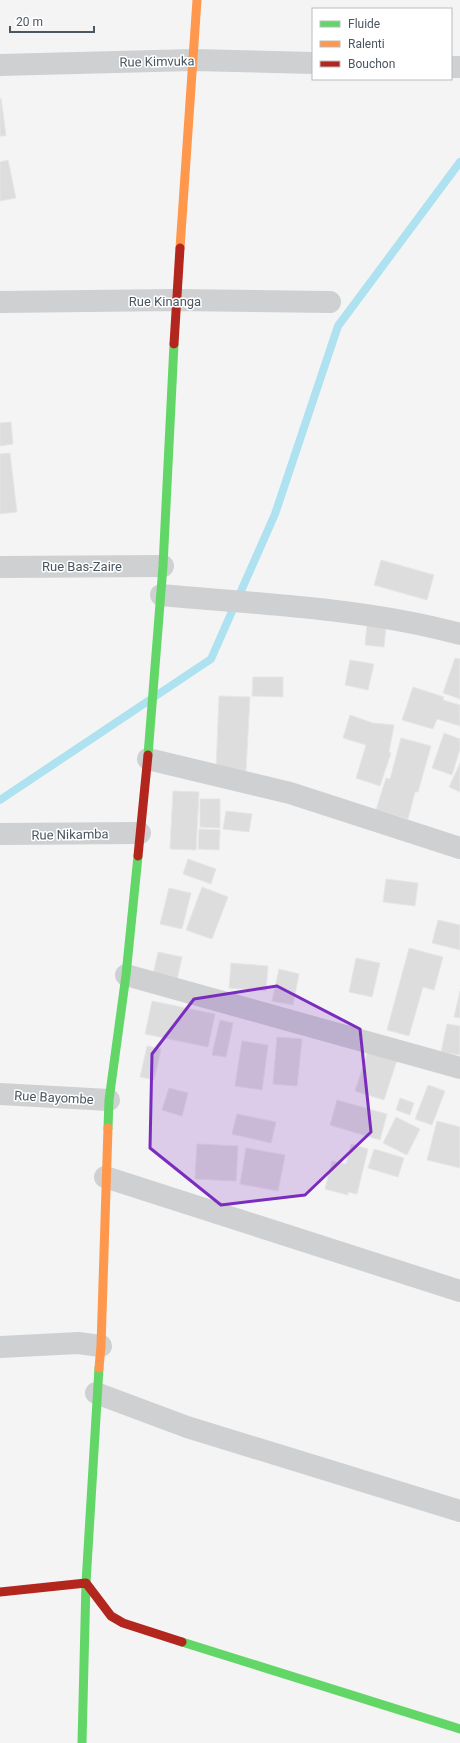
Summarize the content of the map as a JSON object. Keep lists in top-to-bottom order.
{
  "streets": {
    "street": [
      "Rue Kimvuka",
      "Rue Kinanga",
      "Rue Bas-Zaire",
      "Rue Nikamba",
      "Rue Bayombe"
    ]
  },
  "legend": ["Fluide", "Ralenti", "Bouchon"],
  "scale_bar": "20 m"
}
